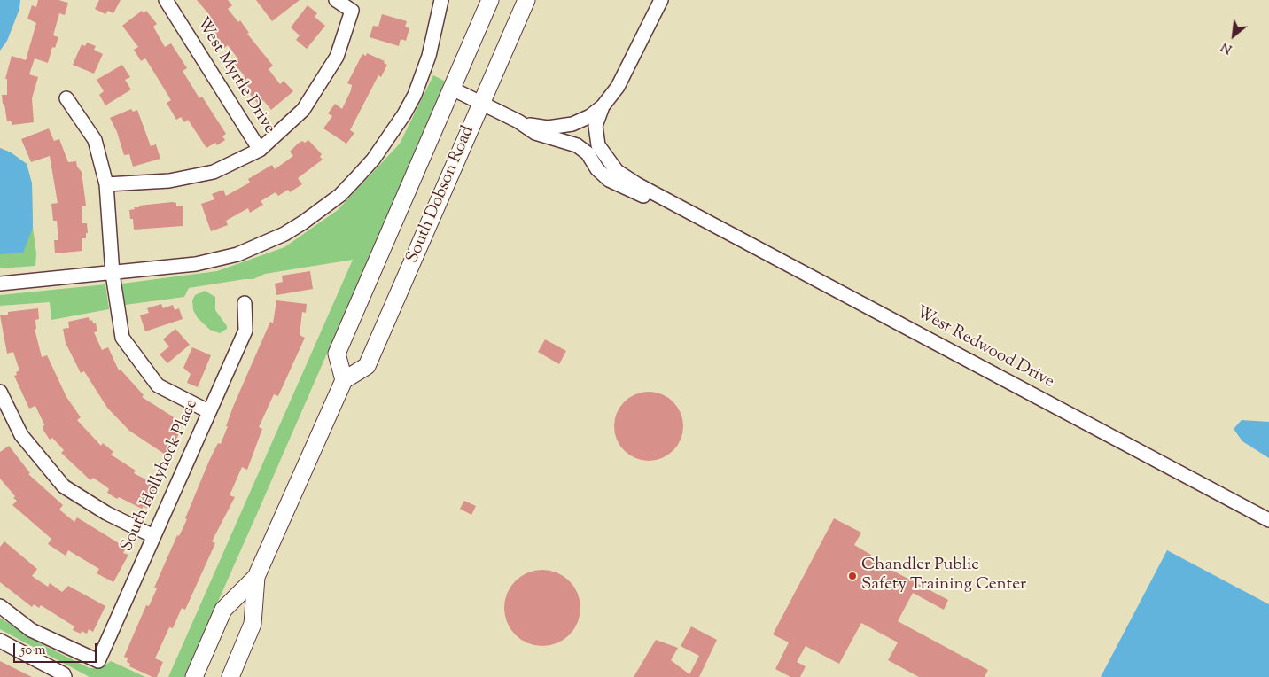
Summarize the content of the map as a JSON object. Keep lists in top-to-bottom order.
{
  "streets": {
    "main road": ["South Dobson Road"],
    "street": ["West Myrtle Drive", "West Redwood Drive", "South Hollyhock Place"]
  },
  "crossings": [
    ["South Dobson Road", "West Redwood Drive"]
  ],
  "places": ["Chandler Public Safety Training Center"],
  "scale_bar": "50 m",
  "north": "bottom left"
}
